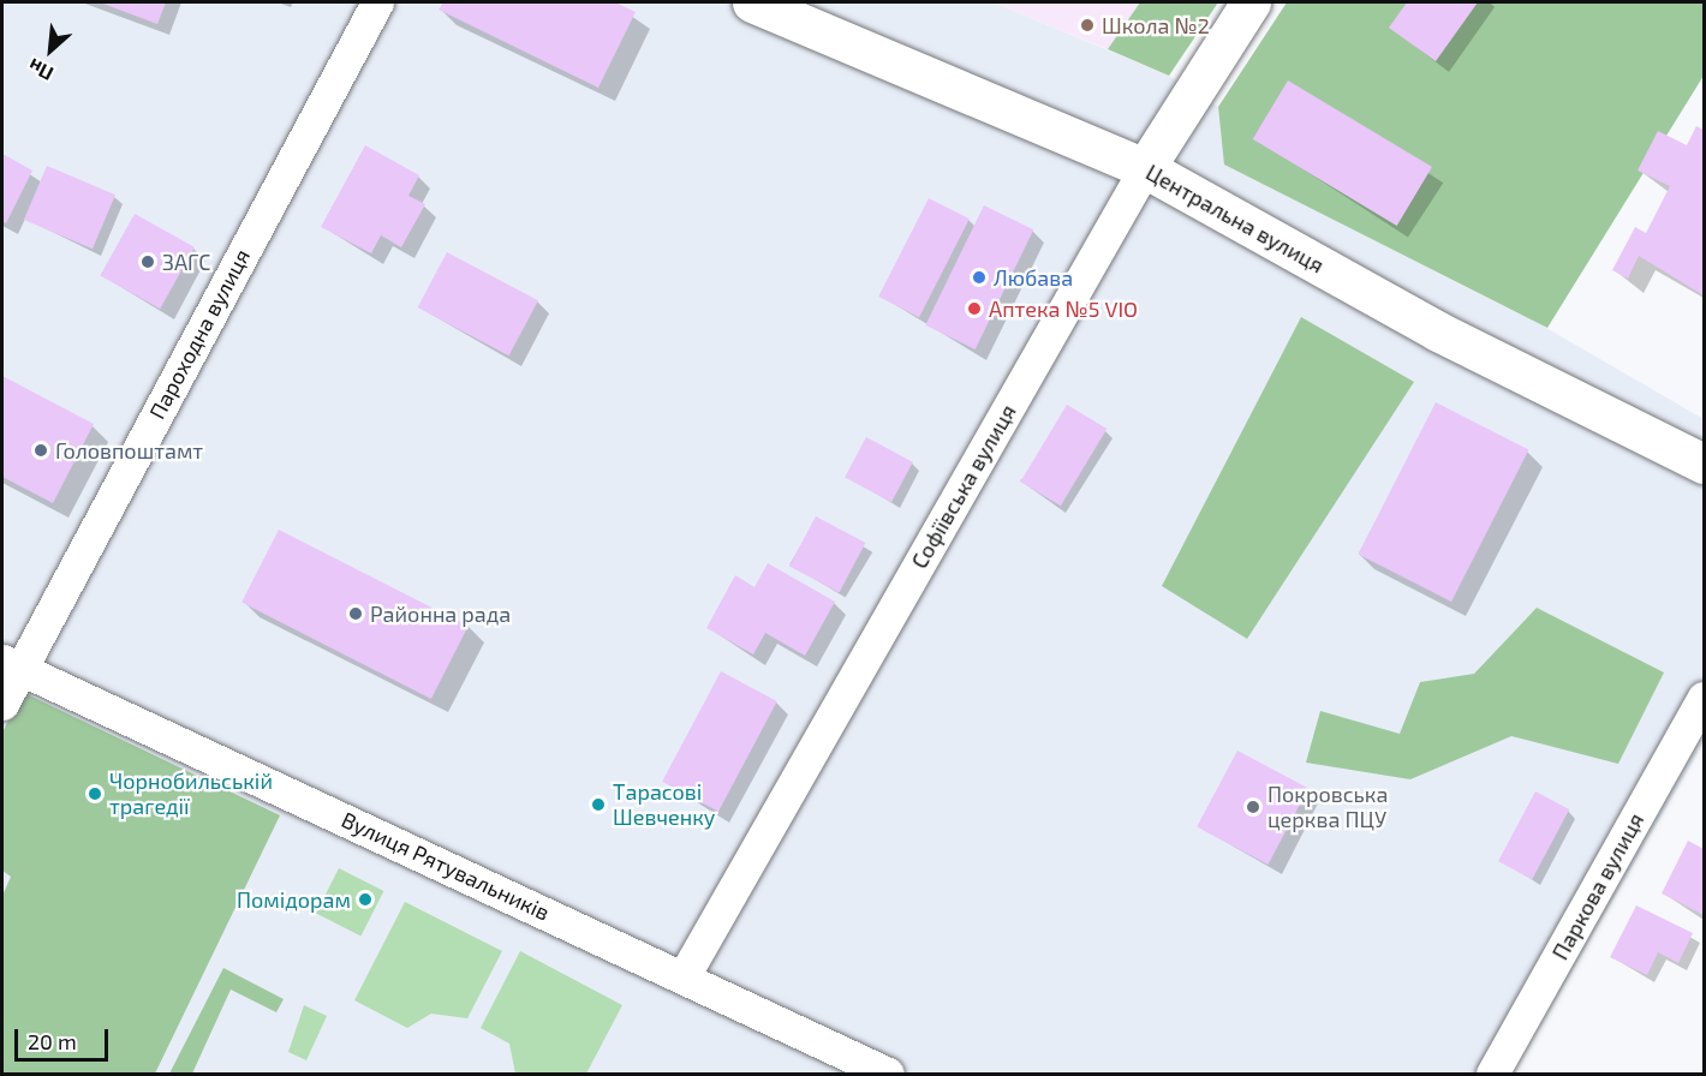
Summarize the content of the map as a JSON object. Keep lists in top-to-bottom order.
{
  "streets": {
    "street": [
      "Центральна вулиця",
      "Пароходна вулиця",
      "Софіївська вулиця",
      "Вулиця Рятувальників",
      "Паркова вулиця"
    ]
  },
  "crossings": [
    ["Центральна вулиця", "Софіївська вулиця"],
    ["Пароходна вулиця", "Вулиця Рятувальників"],
    ["Софіївська вулиця", "Вулиця Рятувальників"]
  ],
  "places": [
    "Школа №2",
    "ЗАГС",
    "Любава",
    "Аптека №5 VIO",
    "Головпоштамт",
    "Районна рада",
    "Чорнобильській трагедії",
    "Тарасові Шевченку",
    "Покровська церква ПЦУ",
    "Помідорам"
  ],
  "scale_bar": "20 m",
  "north": "bottom left"
}
